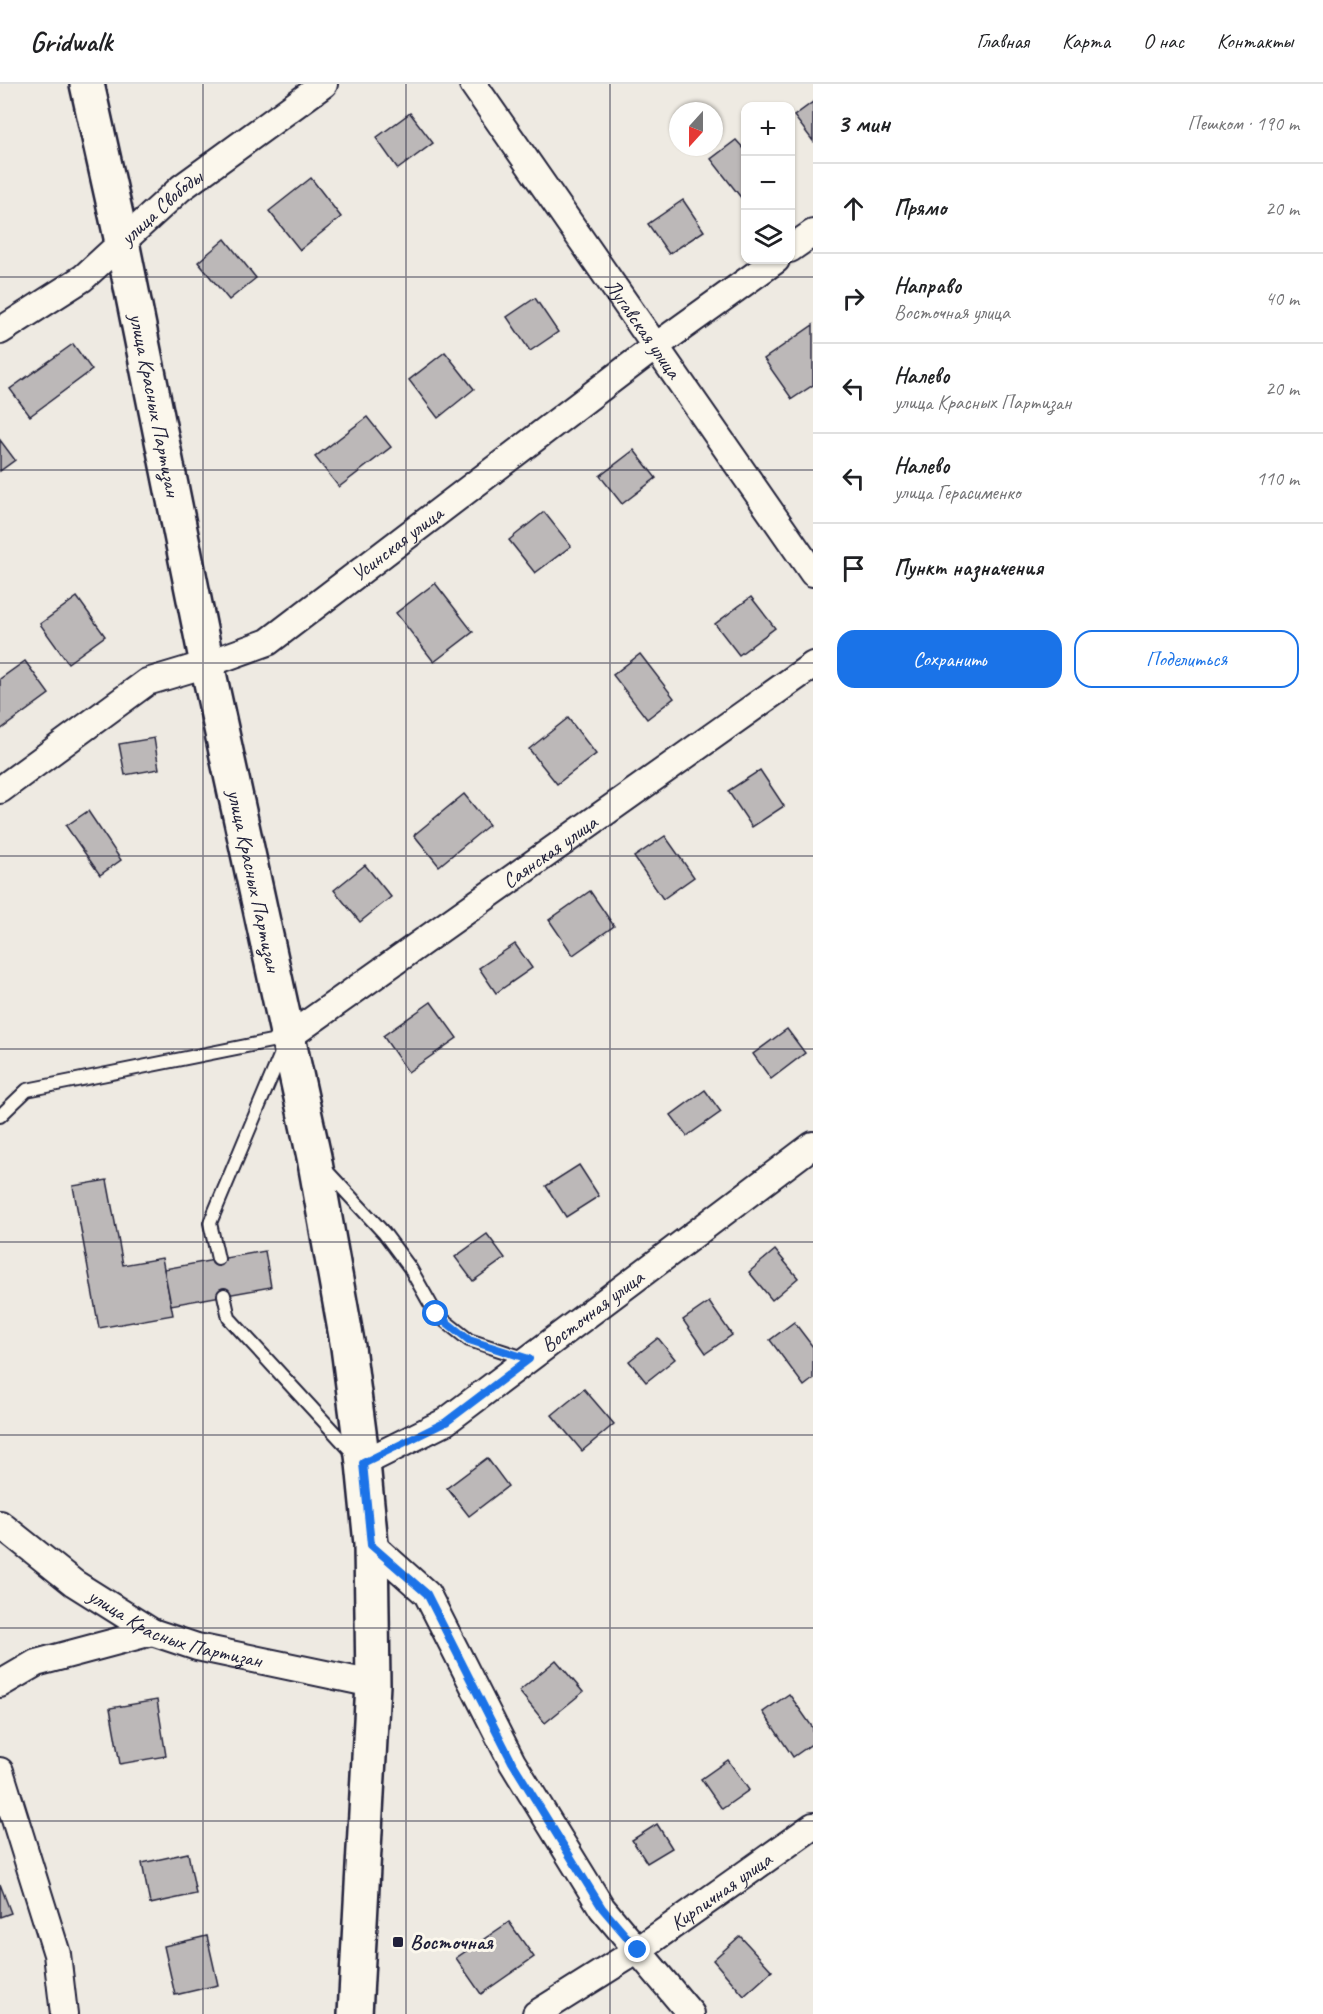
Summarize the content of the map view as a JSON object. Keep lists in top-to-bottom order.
{
  "streets": {
    "main road": ["улица Красных Партизан"],
    "street": [
      "улица Свободы",
      "Лугавская улица",
      "Усинская улица",
      "Саянская улица",
      "Восточная улица",
      "Кирпичная улица"
    ]
  },
  "crossings": [
    ["улица Свободы", "улица Красных Партизан"],
    ["Лугавская улица", "Усинская улица"],
    ["улица Красных Партизан", "Усинская улица"],
    ["улица Красных Партизан", "Саянская улица"],
    ["улица Красных Партизан", "Восточная улица"]
  ],
  "places": {
    "transit": ["Восточная"]
  },
  "north": "bottom",
  "page": {
    "header": "Gridwalk",
    "nav": [
      "Главная",
      "Карта",
      "О нас",
      "Контакты"
    ],
    "heading": ["3 мин", "Пешком · 190 m"],
    "map_buttons": ["+", "−"],
    "list": [
      ["Прямо", "20 m"],
      ["Направо", "Восточная улица", "40 m"],
      ["Налево", "улица Красных Партизан", "20 m"],
      ["Налево", "улица Герасименко", "110 m"],
      "Пункт назначения"
    ],
    "buttons": ["Сохранить", "Поделиться"]
  }
}
